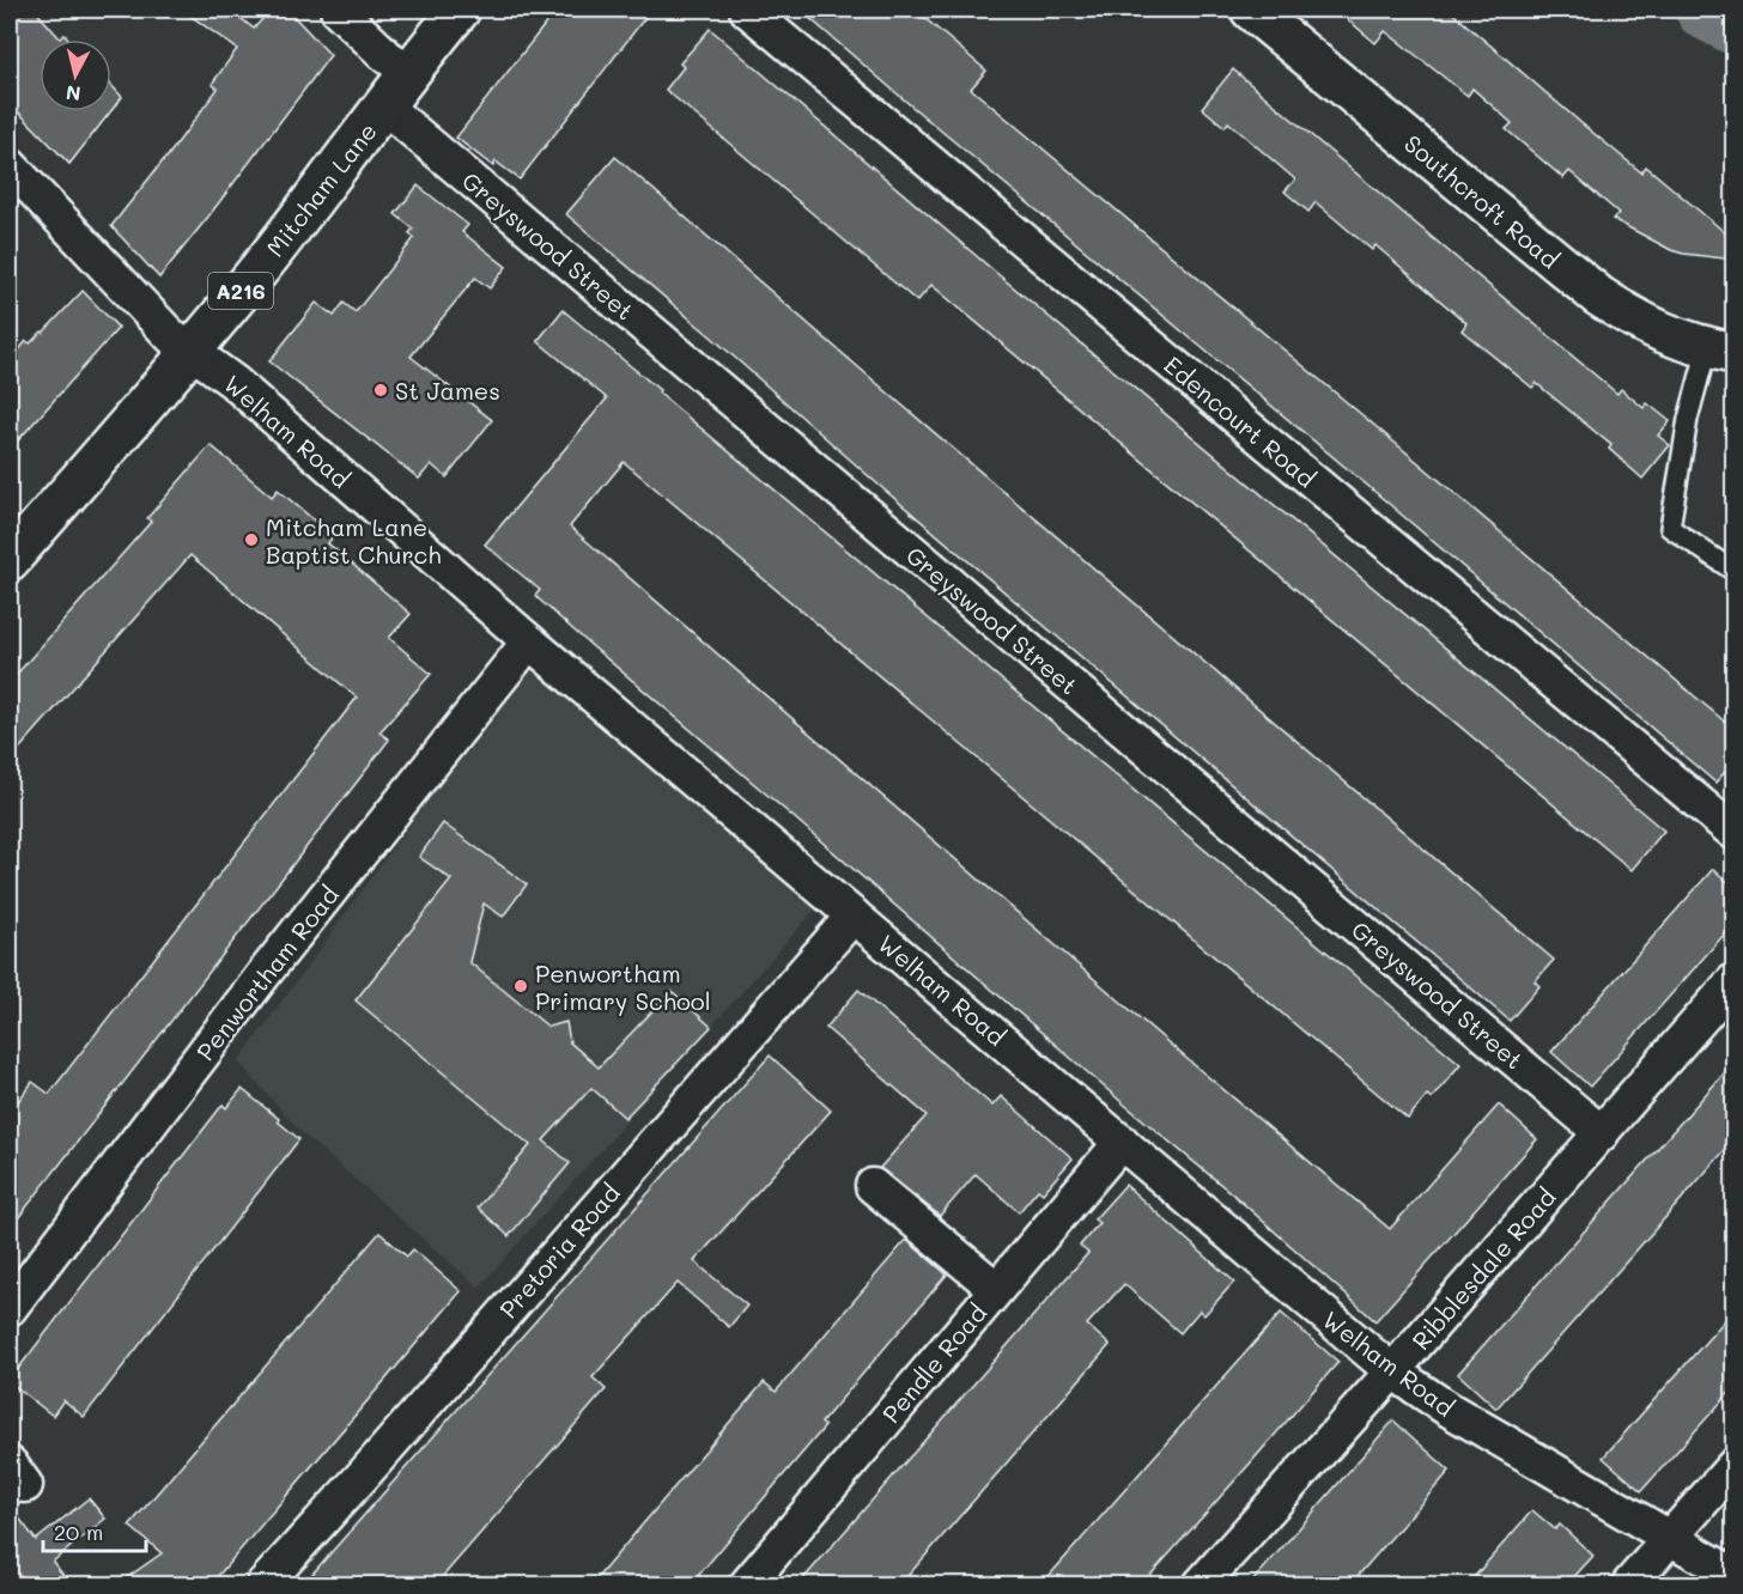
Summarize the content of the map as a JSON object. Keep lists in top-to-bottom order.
{
  "streets": {
    "main road": ["Mitcham Lane", "Southcroft Road", "A216"],
    "street": [
      "Greyswood Street",
      "Edencourt Road",
      "Welham Road",
      "Penwortham Road",
      "Pretoria Road",
      "Ribblesdale Road",
      "Pendle Road"
    ]
  },
  "crossings": [
    ["Mitcham Lane", "Greyswood Street"],
    ["Mitcham Lane", "Welham Road"],
    ["Greyswood Street", "Ribblesdale Road"],
    ["Welham Road", "Penwortham Road"],
    ["Welham Road", "Pretoria Road"],
    ["Welham Road", "Ribblesdale Road"],
    ["Welham Road", "Pendle Road"]
  ],
  "places": ["St James", "Mitcham Lane Baptist Church", "Penwortham Primary School"],
  "scale_bar": "20 m",
  "north": "bottom"
}
